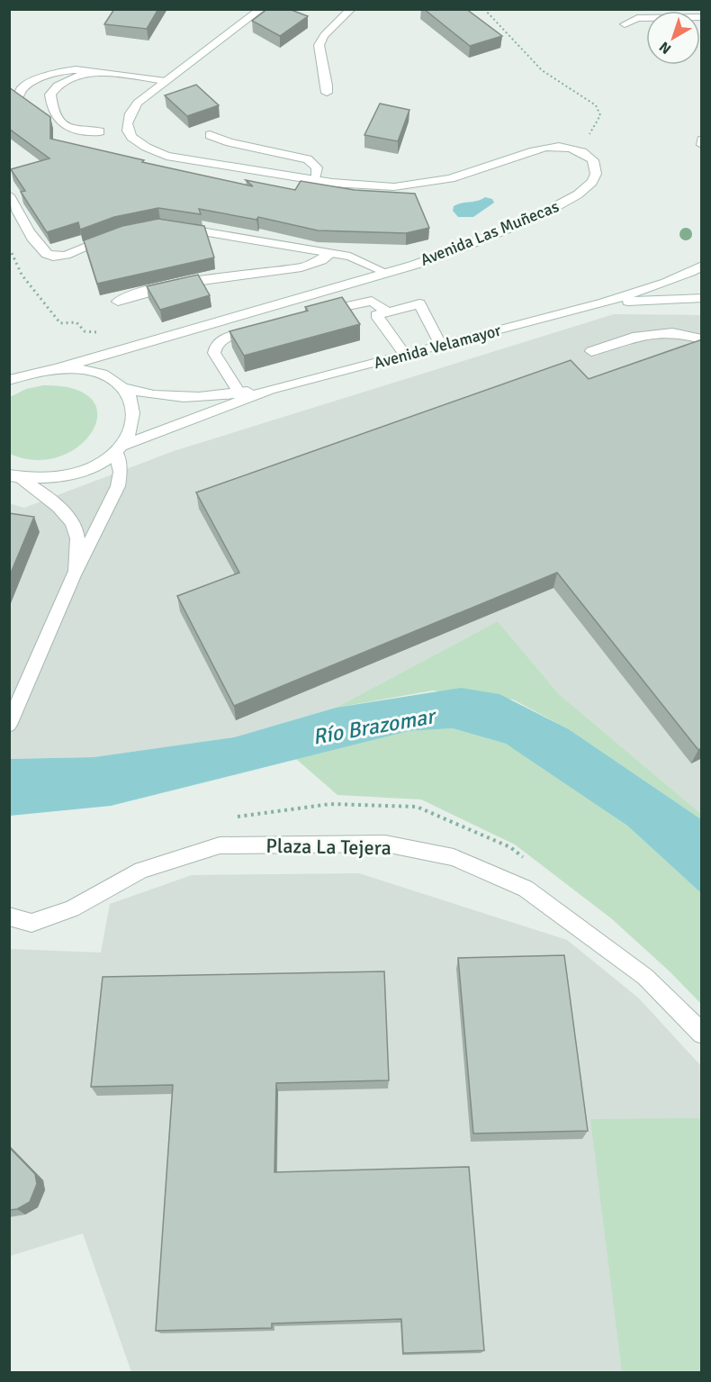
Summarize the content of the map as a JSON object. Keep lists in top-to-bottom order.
{
  "streets": {
    "street": ["Avenida Las Muñecas", "Avenida Velamayor", "Plaza La Tejera"]
  },
  "water": ["Río Brazomar"],
  "north": "bottom left"
}
